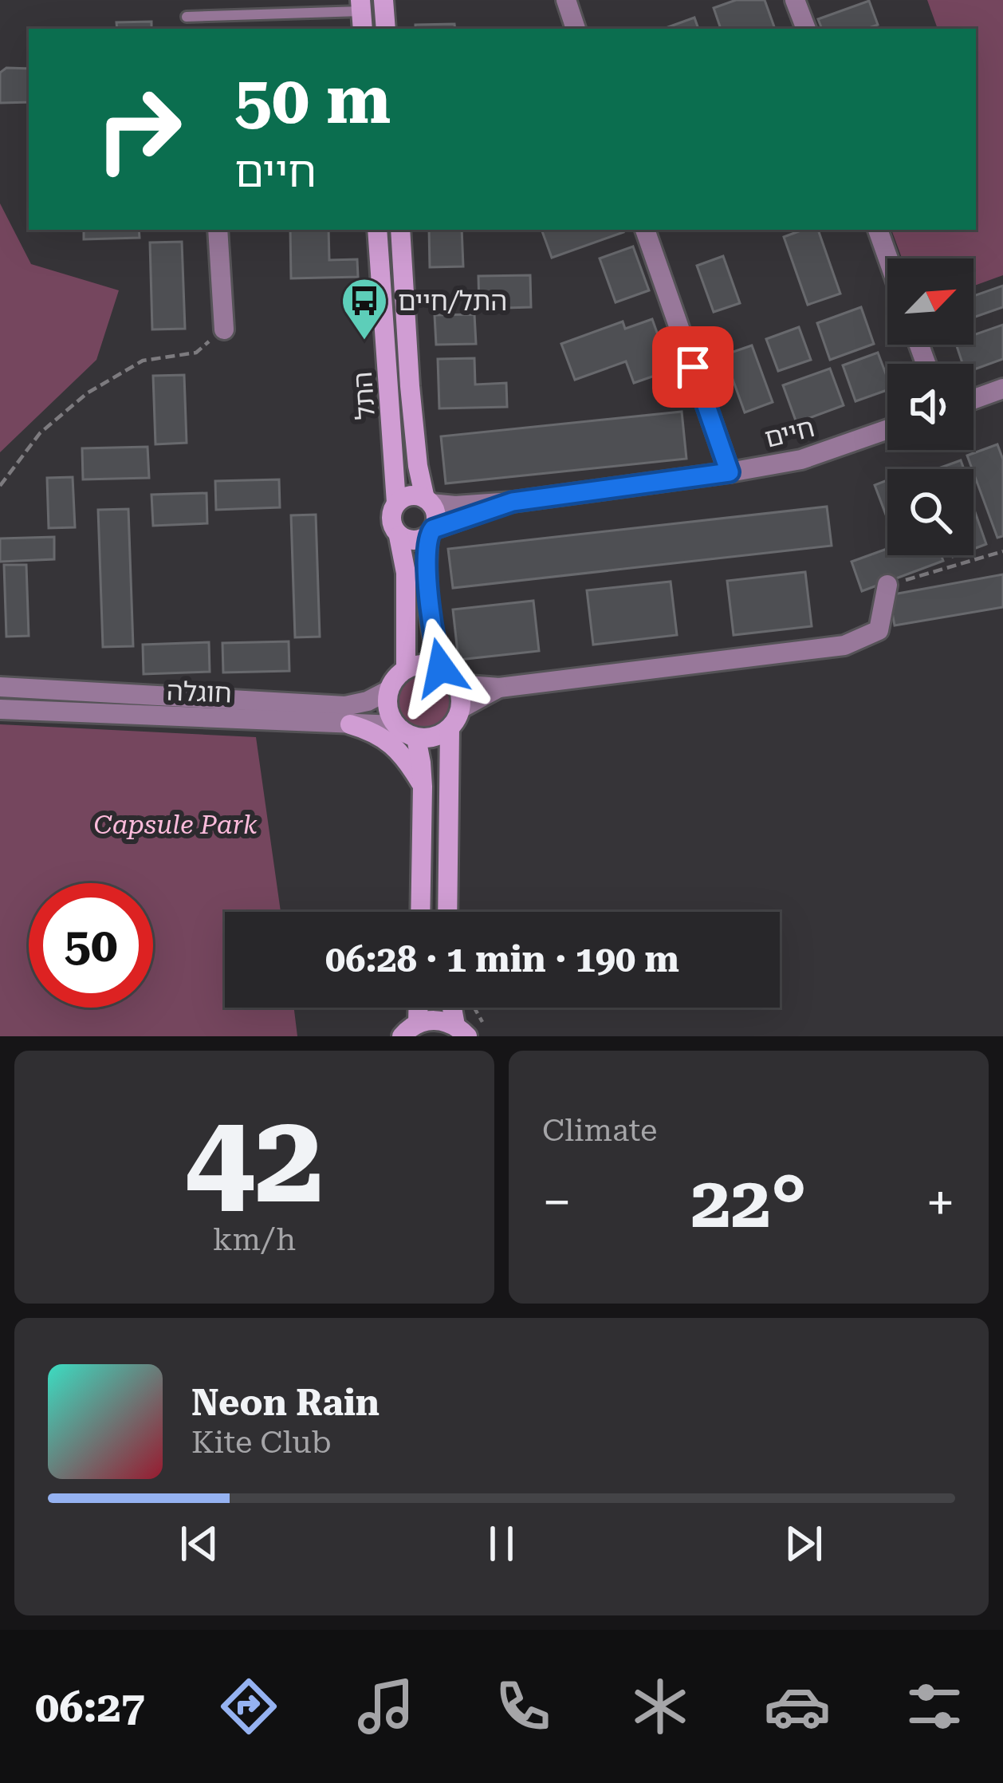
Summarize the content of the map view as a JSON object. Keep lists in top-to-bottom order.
{
  "streets": {
    "main road": ["התל"],
    "street": ["חיים", "חוגלה"]
  },
  "crossings": [
    ["התל", "חיים"]
  ],
  "parks": ["Capsule Park"],
  "places": {
    "bus stop": ["התל/חיים"]
  },
  "north": "top right",
  "page": {
    "turn": ["50 m", "חיים"],
    "limit": "50",
    "trip": "06:28 · 1 min · 190 m",
    "tile": [
      ["42", "km/h"],
      "Climate"
    ],
    "heat": ["−", "22°", "+"],
    "song": ["Neon Rain", "Kite Club"],
    "tabs": "06:27"
  }
}
